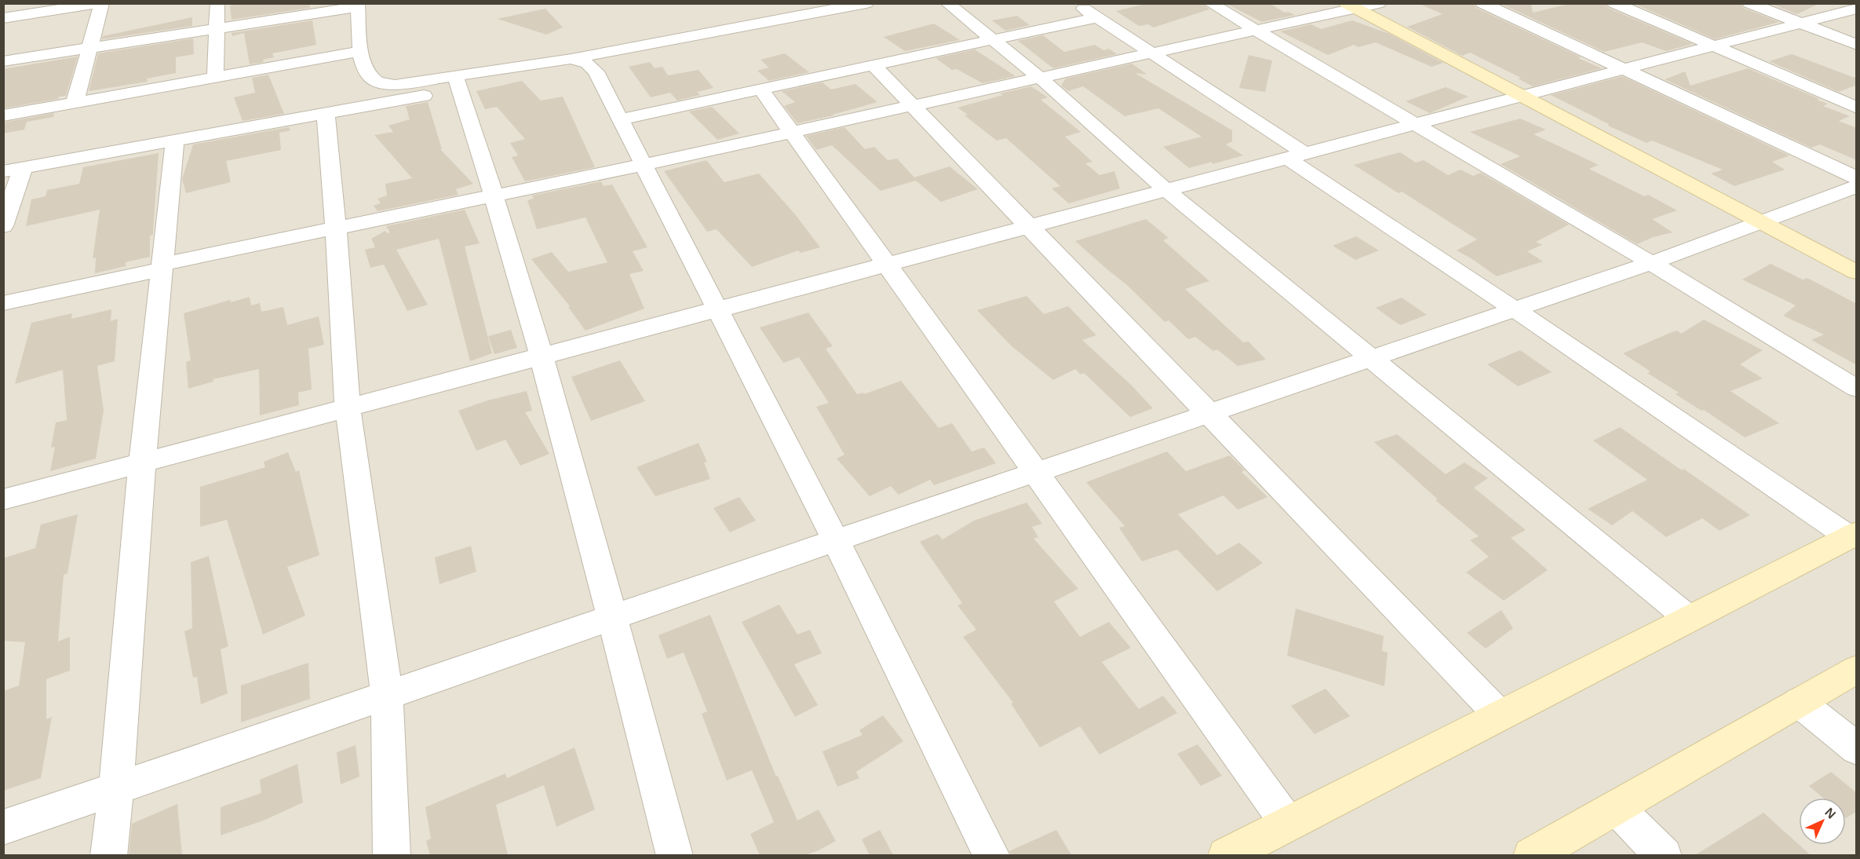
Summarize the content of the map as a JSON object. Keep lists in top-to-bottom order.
{
  "north": "top right"
}
